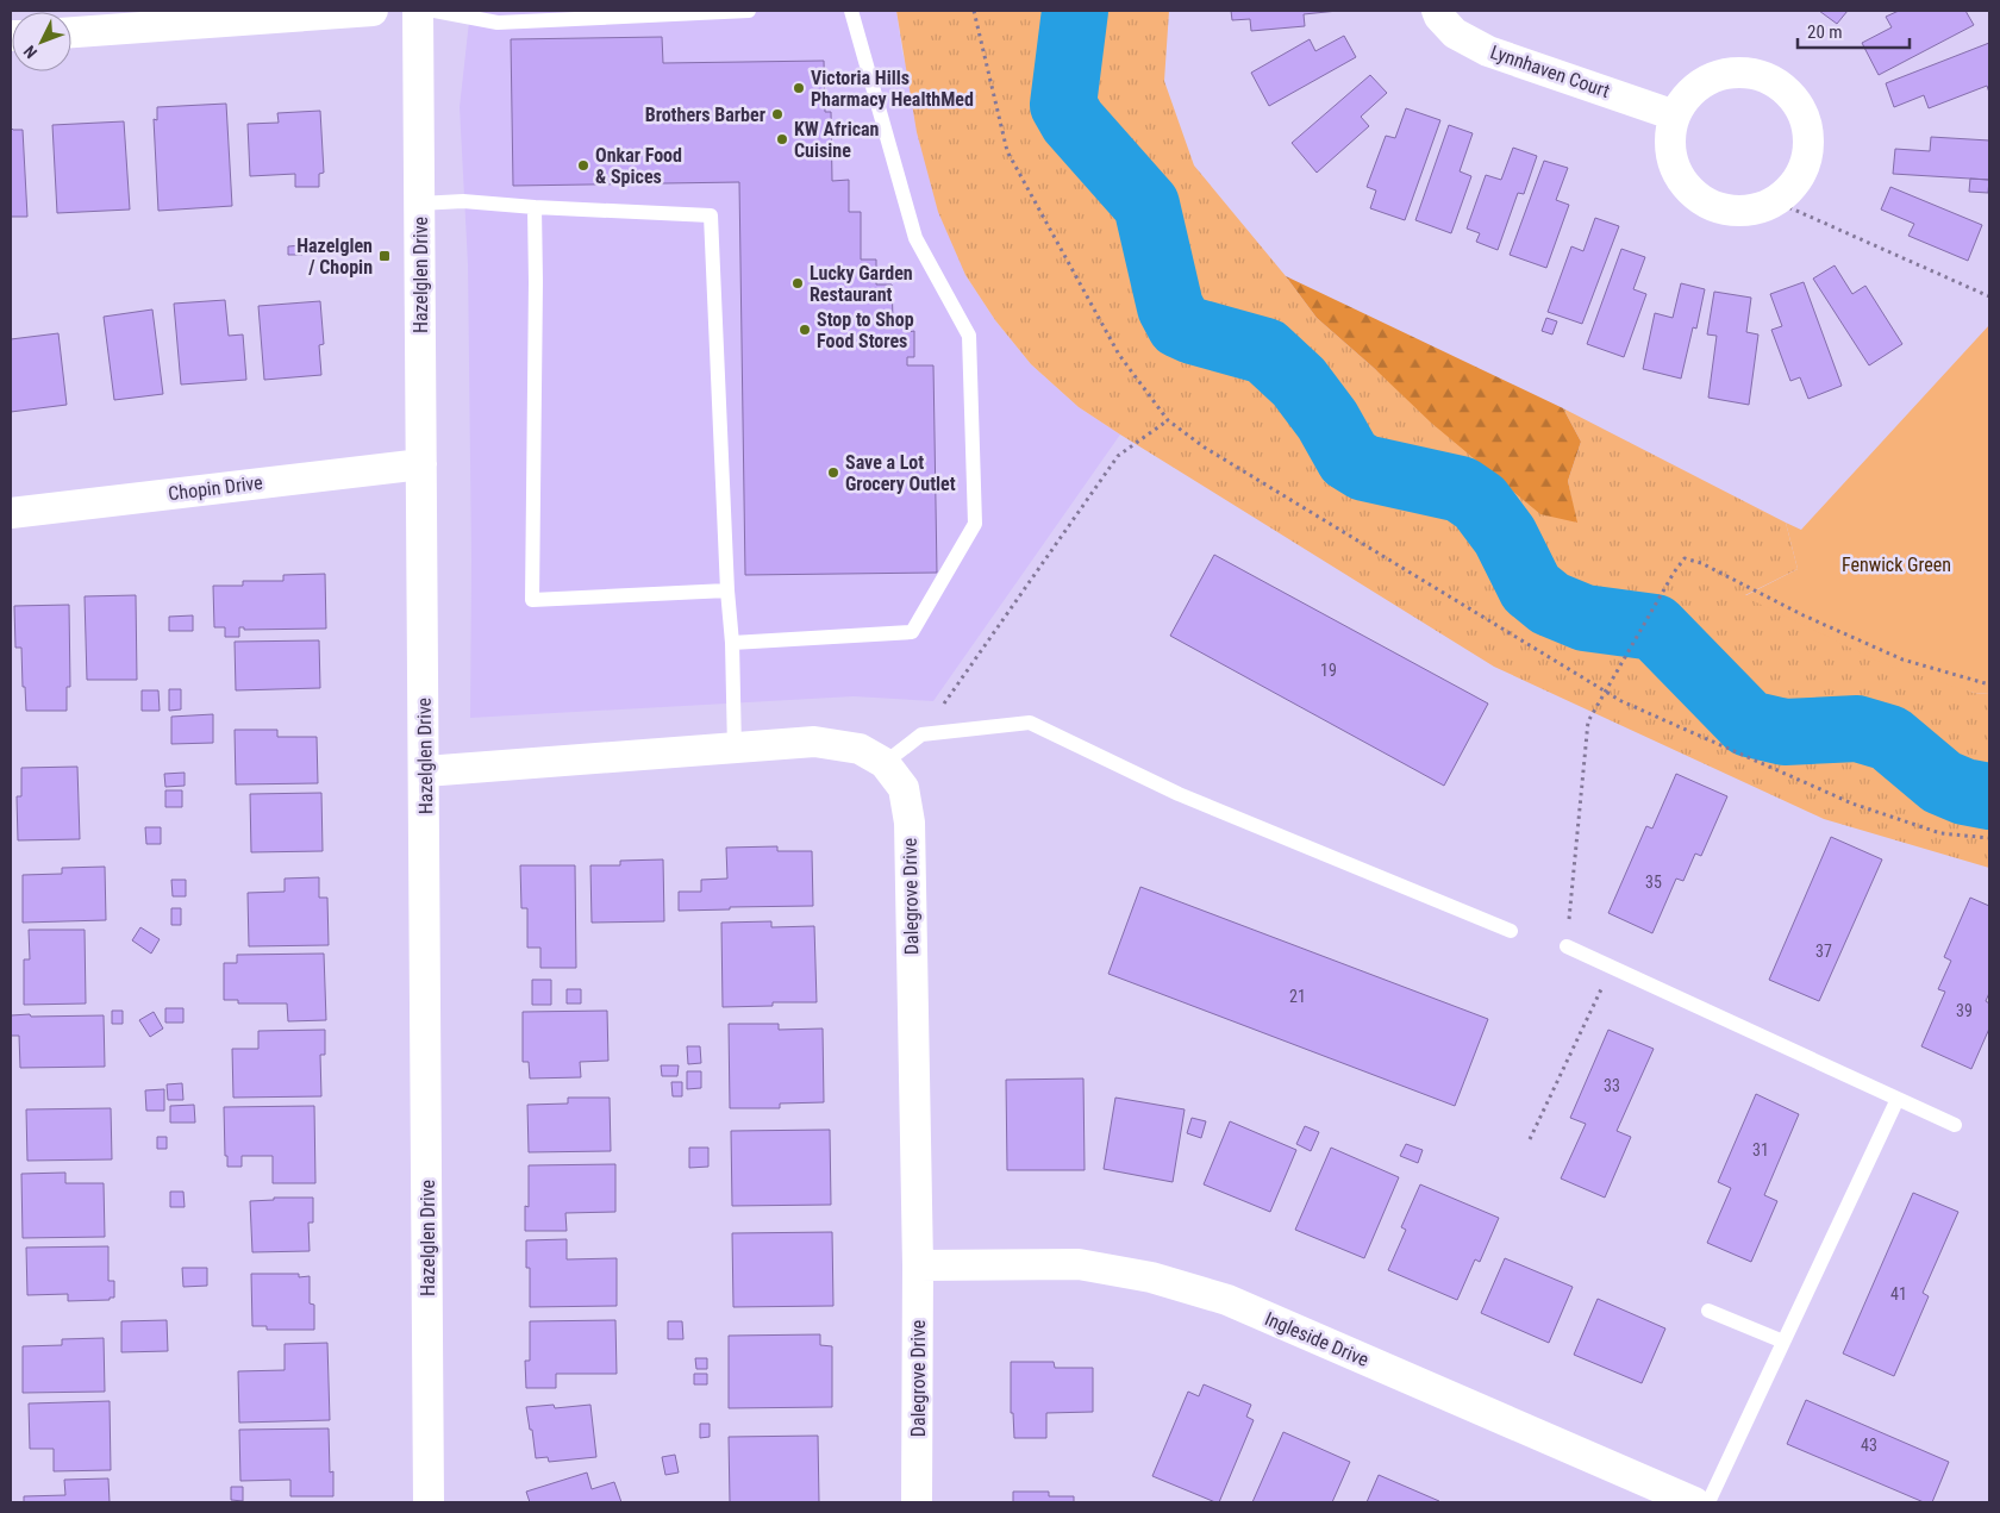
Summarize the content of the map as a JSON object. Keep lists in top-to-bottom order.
{
  "streets": {
    "street": [
      "Lynnhaven Court",
      "Hazelglen Drive",
      "Chopin Drive",
      "Dalegrove Drive",
      "Ingleside Drive"
    ]
  },
  "crossings": [
    ["Hazelglen Drive", "Chopin Drive"],
    ["Hazelglen Drive", "Dalegrove Drive"],
    ["Dalegrove Drive", "Ingleside Drive"]
  ],
  "parks": ["Fenwick Green"],
  "places": {
    "other": [
      "Victoria Hills Pharmacy HealthMed",
      "Brothers Barber",
      "KW African Cuisine",
      "Onkar Food & Spices",
      "Lucky Garden Restaurant",
      "Stop to Shop Food Stores",
      "Save a Lot Grocery Outlet"
    ],
    "transit": ["Hazelglen / Chopin"]
  },
  "house_numbers": [
    "19",
    "35",
    "37",
    "21",
    "39",
    "33",
    "31",
    "41",
    "43"
  ],
  "scale_bar": "20 m",
  "north": "bottom left"
}
